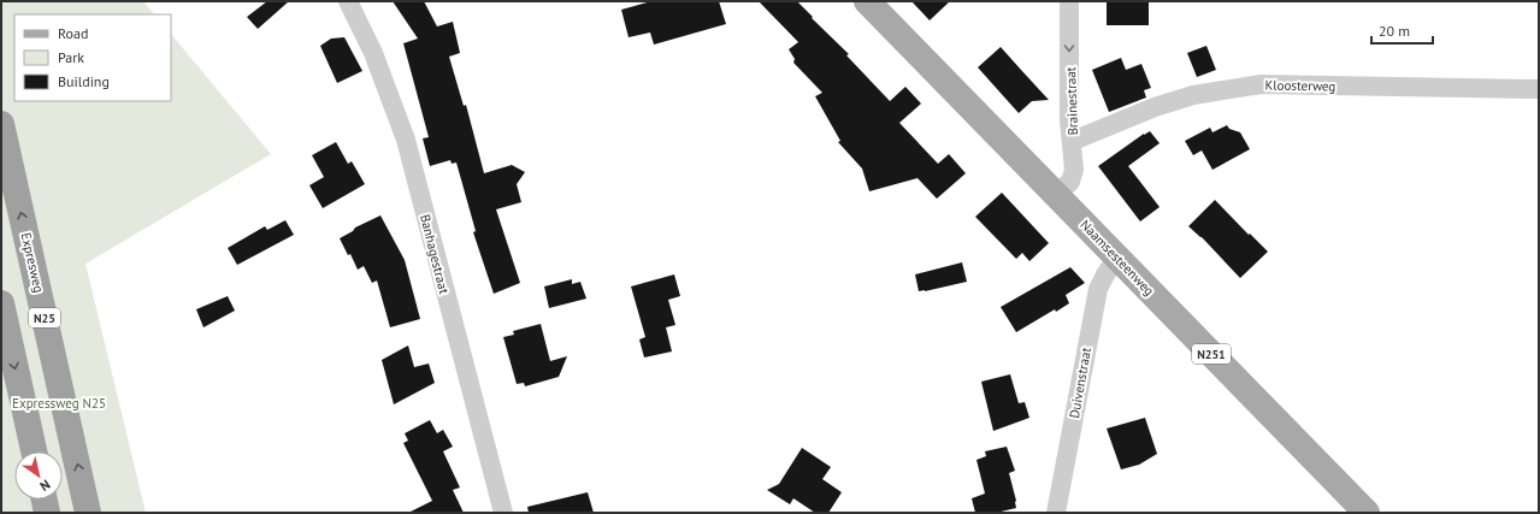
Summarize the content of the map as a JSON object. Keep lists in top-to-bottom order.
{
  "streets": {
    "highway": ["Expresweg", "N25"],
    "main road": ["Naamsesteenweg", "N251"],
    "street": [
      "Kloosterweg",
      "Brainestraat",
      "Banhagestraat",
      "Duivenstraat"
    ]
  },
  "crossings": [
    ["Kloosterweg", "Brainestraat"],
    ["Brainestraat", "Naamsesteenweg"],
    ["Naamsesteenweg", "Duivenstraat"]
  ],
  "one_way": ["Brainestraat"],
  "parks": ["Expressweg N25"],
  "legend": ["Road", "Park", "Building"],
  "scale_bar": "20 m",
  "north": "bottom right"
}
